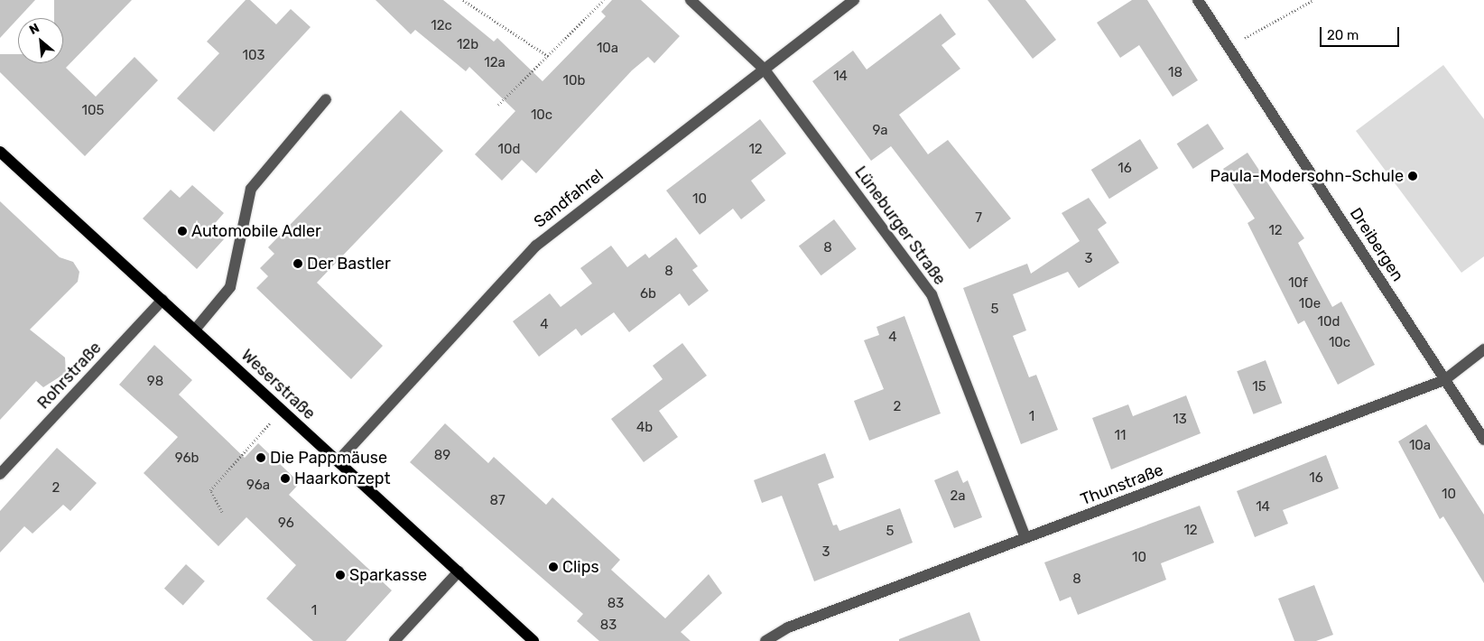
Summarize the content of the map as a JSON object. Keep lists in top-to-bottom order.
{
  "streets": {
    "main road": ["Weserstraße"],
    "street": [
      "Sandfahrel",
      "Lüneburger Straße",
      "Dreibergen",
      "Rohrstraße",
      "Thunstraße"
    ]
  },
  "crossings": [
    ["Sandfahrel", "Lüneburger Straße"],
    ["Sandfahrel", "Weserstraße"],
    ["Lüneburger Straße", "Thunstraße"],
    ["Dreibergen", "Thunstraße"],
    ["Rohrstraße", "Weserstraße"]
  ],
  "places": [
    "Paula-Modersohn-Schule",
    "Automobile Adler",
    "Der Bastler",
    "Die Pappmäuse",
    "Haarkonzept",
    "Clips",
    "Sparkasse"
  ],
  "house_numbers": [
    "12c",
    "12b",
    "10a",
    "103",
    "12a",
    "18",
    "14",
    "10b",
    "105",
    "10c",
    "9a",
    "10d",
    "12",
    "16",
    "10",
    "7",
    "12",
    "8",
    "3",
    "8",
    "10f",
    "6b",
    "10e",
    "5",
    "10d",
    "4",
    "4",
    "10c",
    "98",
    "15",
    "2",
    "1",
    "13",
    "4b",
    "11",
    "10a",
    "89",
    "96b",
    "16",
    "96a",
    "2",
    "10",
    "2a",
    "87",
    "14",
    "96",
    "12",
    "5",
    "3",
    "10",
    "8",
    "83",
    "1",
    "83"
  ],
  "scale_bar": "20 m",
  "north": "top left"
}
